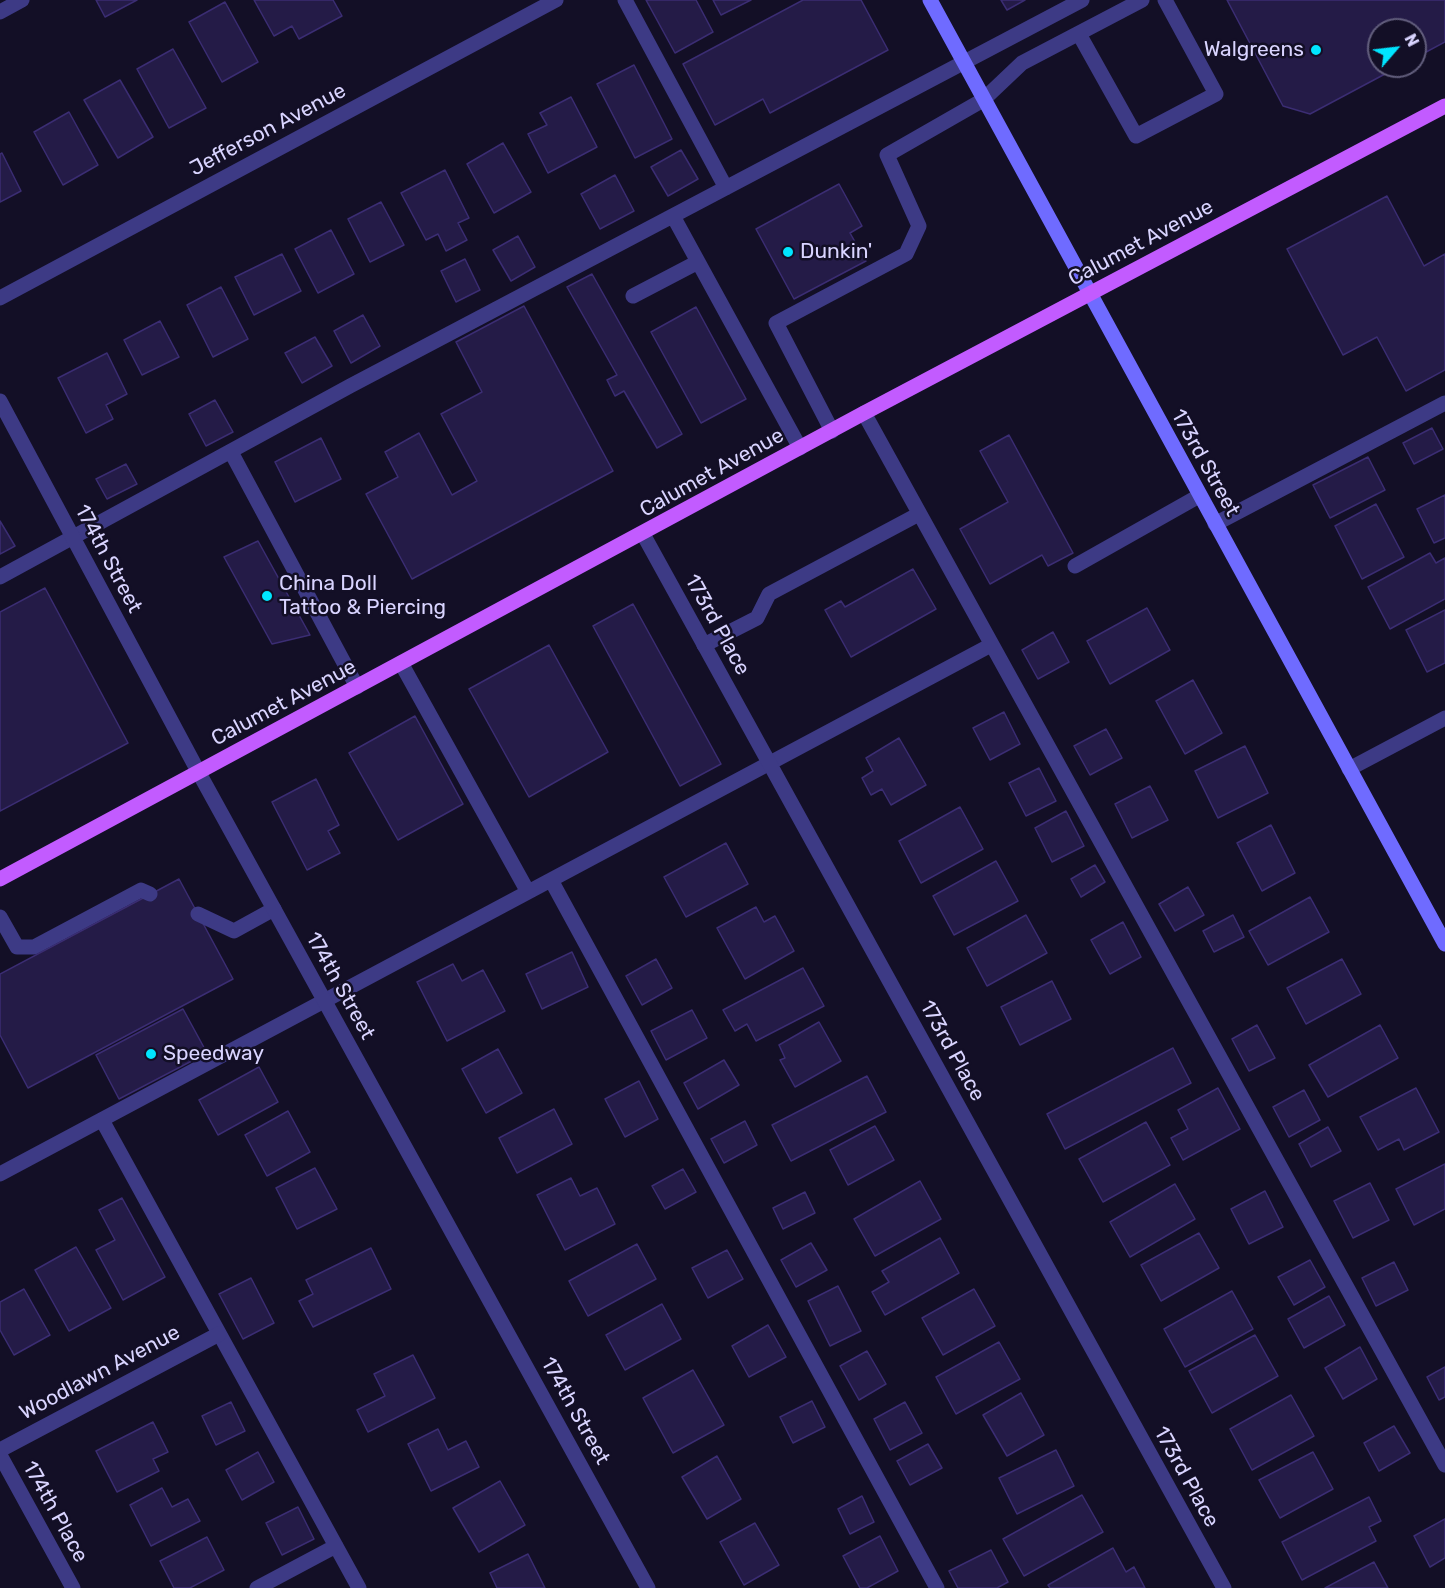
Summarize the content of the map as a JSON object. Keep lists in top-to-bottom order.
{
  "streets": {
    "main road": ["Calumet Avenue"],
    "street": [
      "Jefferson Avenue",
      "173rd Street",
      "174th Street",
      "173rd Place",
      "Woodlawn Avenue",
      "174th Place"
    ]
  },
  "crossings": [
    ["Calumet Avenue", "173rd Street"],
    ["Calumet Avenue", "174th Street"],
    ["Calumet Avenue", "173rd Place"]
  ],
  "places": [
    "Walgreens",
    "Dunkin'",
    "China Doll Tattoo & Piercing",
    "Speedway"
  ],
  "north": "top right"
}
